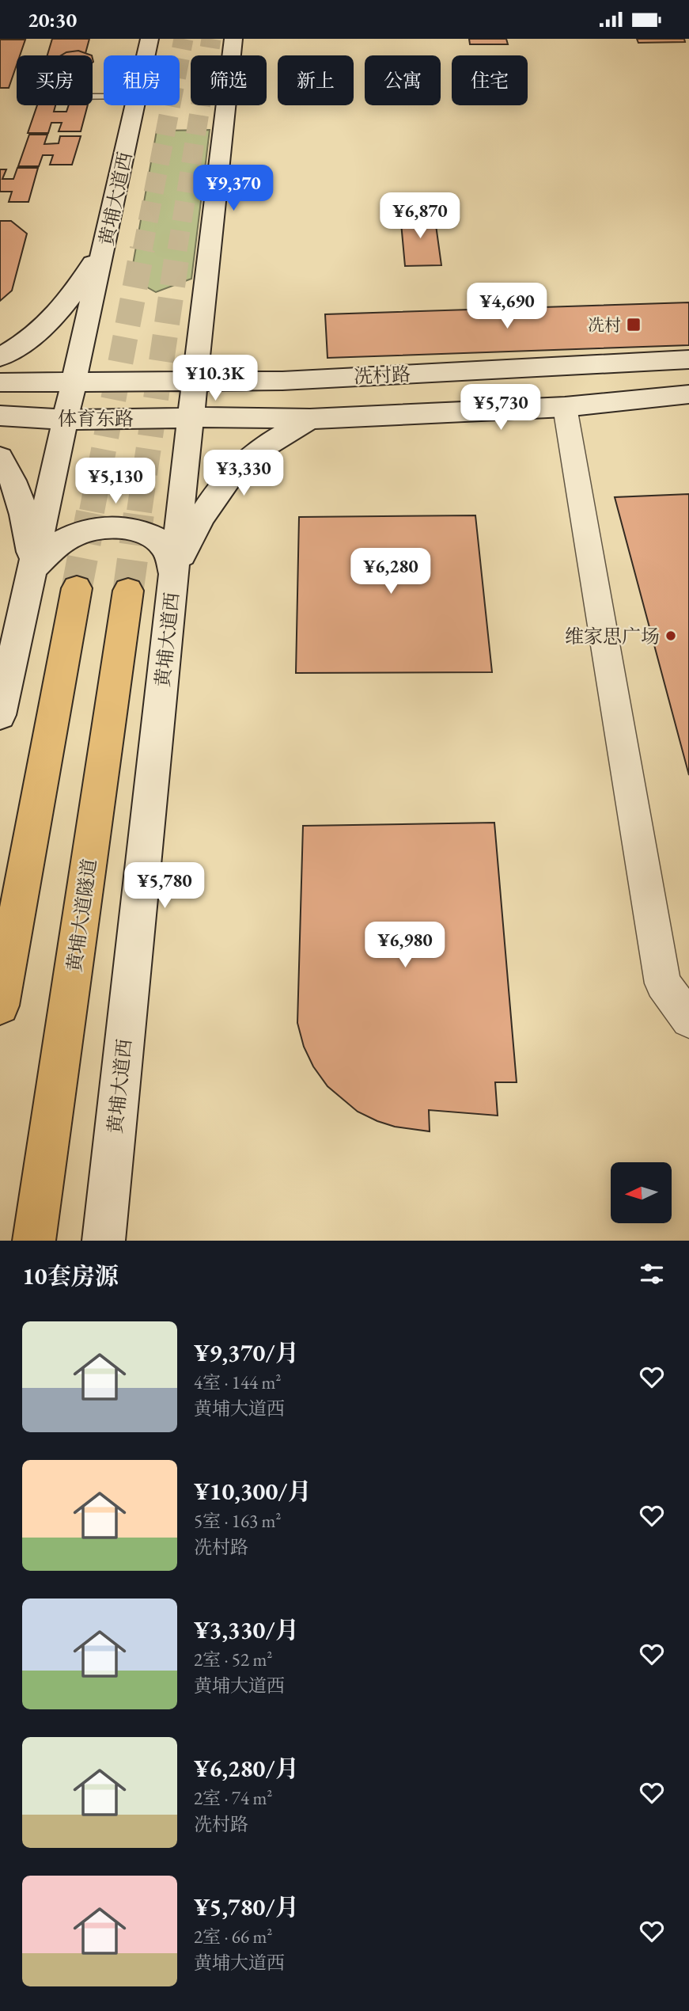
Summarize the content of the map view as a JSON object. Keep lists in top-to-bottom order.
{
  "streets": {
    "main road": [
      "黄埔大道西",
      "冼村路",
      "体育东路",
      "黄埔大道隧道"
    ]
  },
  "crossings": [
    ["黄埔大道西", "冼村路"],
    ["黄埔大道西", "体育东路"],
    ["冼村路", "体育东路"]
  ],
  "places": {
    "transit": ["冼村"],
    "other": ["维家思广场"]
  },
  "north": "left",
  "page": {
    "status": "20:30",
    "chip": [
      "买房",
      "租房",
      "筛选",
      "新上",
      "公寓",
      "住宅"
    ],
    "price": [
      "¥9,370",
      "¥6,870",
      "¥4,690",
      "¥10.3K",
      "¥5,730",
      "¥3,330",
      "¥5,130",
      "¥6,280",
      "¥5,780",
      "¥6,980"
    ],
    "heading": "10套房源",
    "list": [
      {
        "name": "¥9,370/月",
        "note": "4室 · 144 m² · 黄埔大道西"
      },
      {
        "name": "¥10,300/月",
        "note": "5室 · 163 m² · 冼村路"
      },
      {
        "name": "¥3,330/月",
        "note": "2室 · 52 m² · 黄埔大道西"
      },
      {
        "name": "¥6,280/月",
        "note": "2室 · 74 m² · 冼村路"
      },
      {
        "name": "¥5,780/月",
        "note": "2室 · 66 m² · 黄埔大道西"
      }
    ]
  }
}
